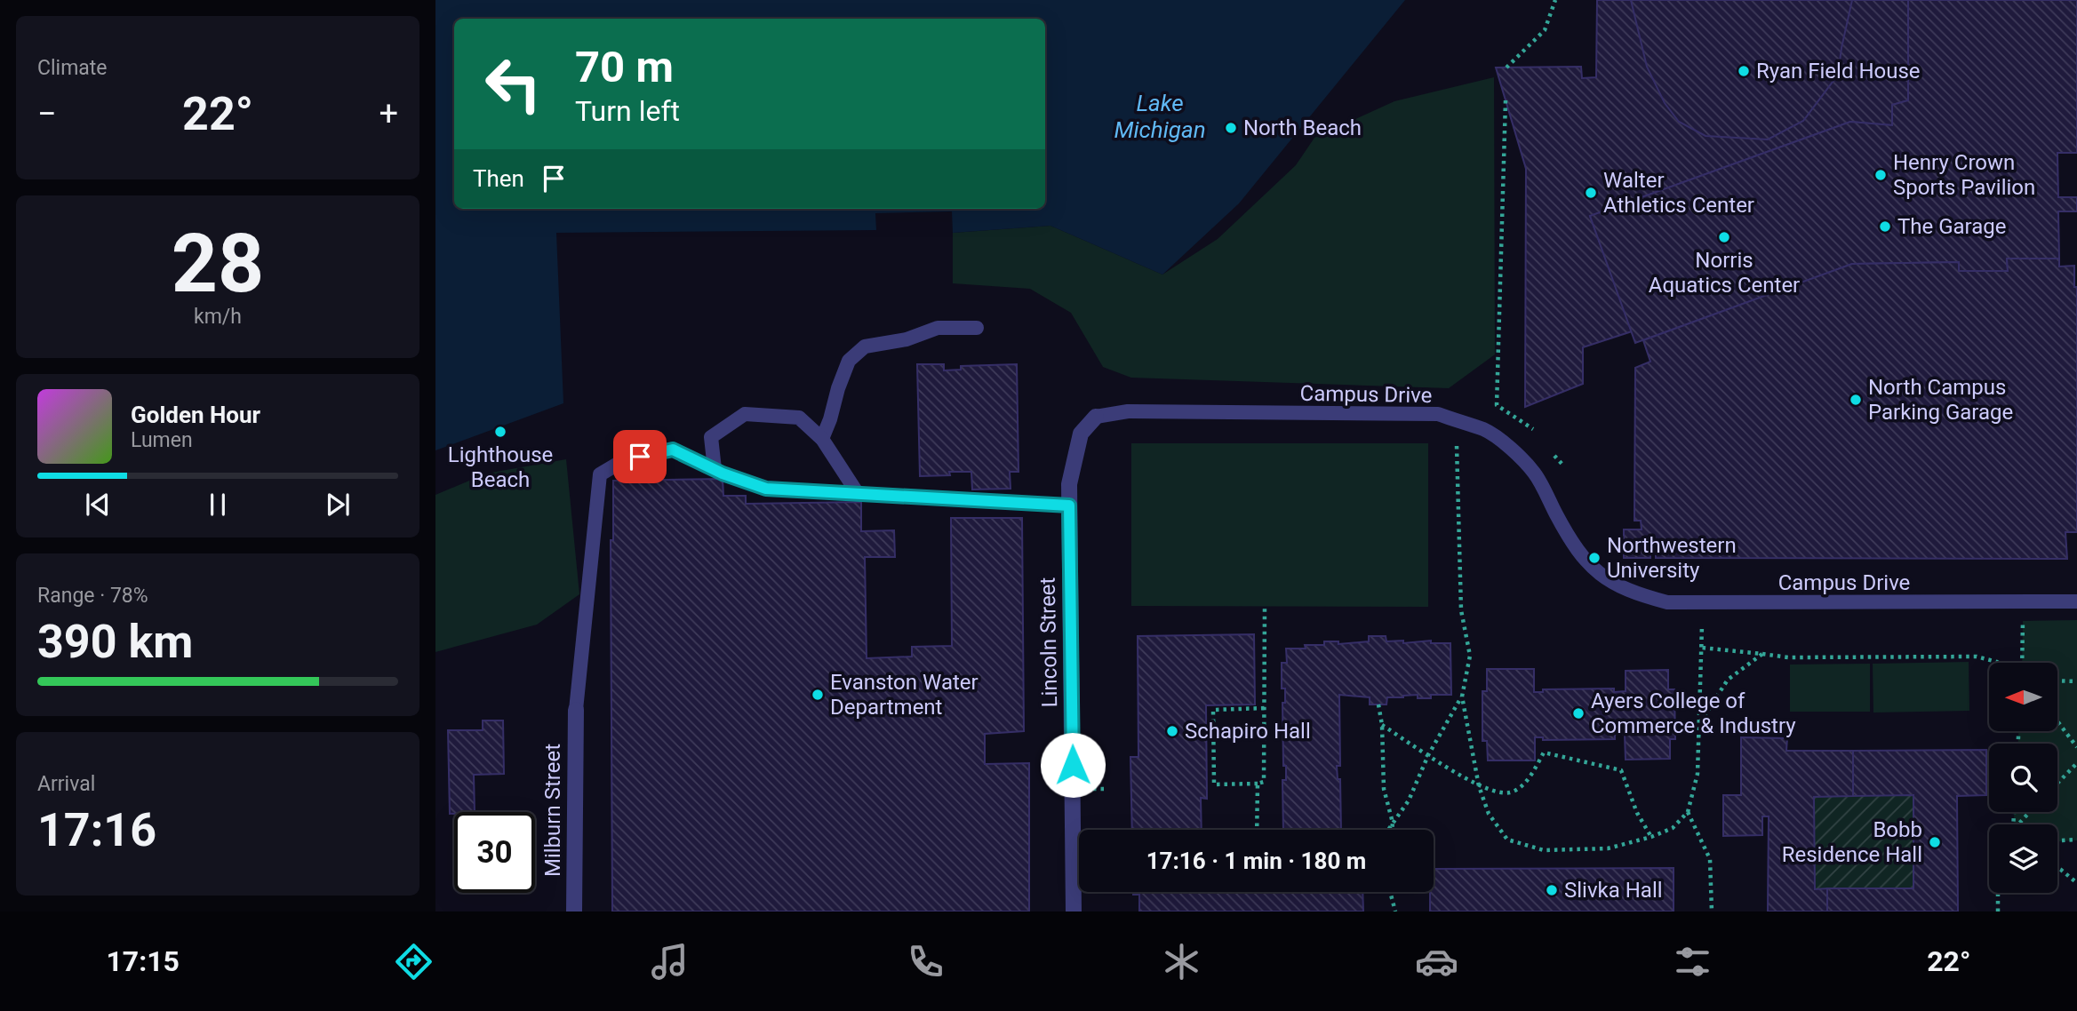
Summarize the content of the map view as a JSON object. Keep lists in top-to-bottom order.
{
  "streets": {
    "street": ["Lincoln Street", "Milburn Street"],
    "lane": ["Campus Drive"]
  },
  "crossings": [
    ["Campus Drive", "Lincoln Street"]
  ],
  "water": ["Lake Michigan"],
  "places": [
    "Ryan Field House",
    "North Beach",
    "Henry Crown Sports Pavilion",
    "Walter Athletics Center",
    "The Garage",
    "Norris Aquatics Center",
    "North Campus Parking Garage",
    "Lighthouse Beach",
    "Northwestern University",
    "Evanston Water Department",
    "Ayers College of Commerce & Industry",
    "Schapiro Hall",
    "Bobb Residence Hall",
    "Slivka Hall"
  ],
  "north": "left",
  "page": {
    "tile": [
      "Climate",
      ["28", "km/h"],
      ["Range · 78%", "390 km"],
      ["Arrival", "17:16"]
    ],
    "turn": ["70 m", "Turn left"],
    "heat": ["−", "22°", "+"],
    "then": "Then",
    "song": ["Golden Hour", "Lumen"],
    "limit": "30",
    "trip": "17:16 · 1 min · 180 m",
    "tabs": ["17:15", "22°"]
  }
}
